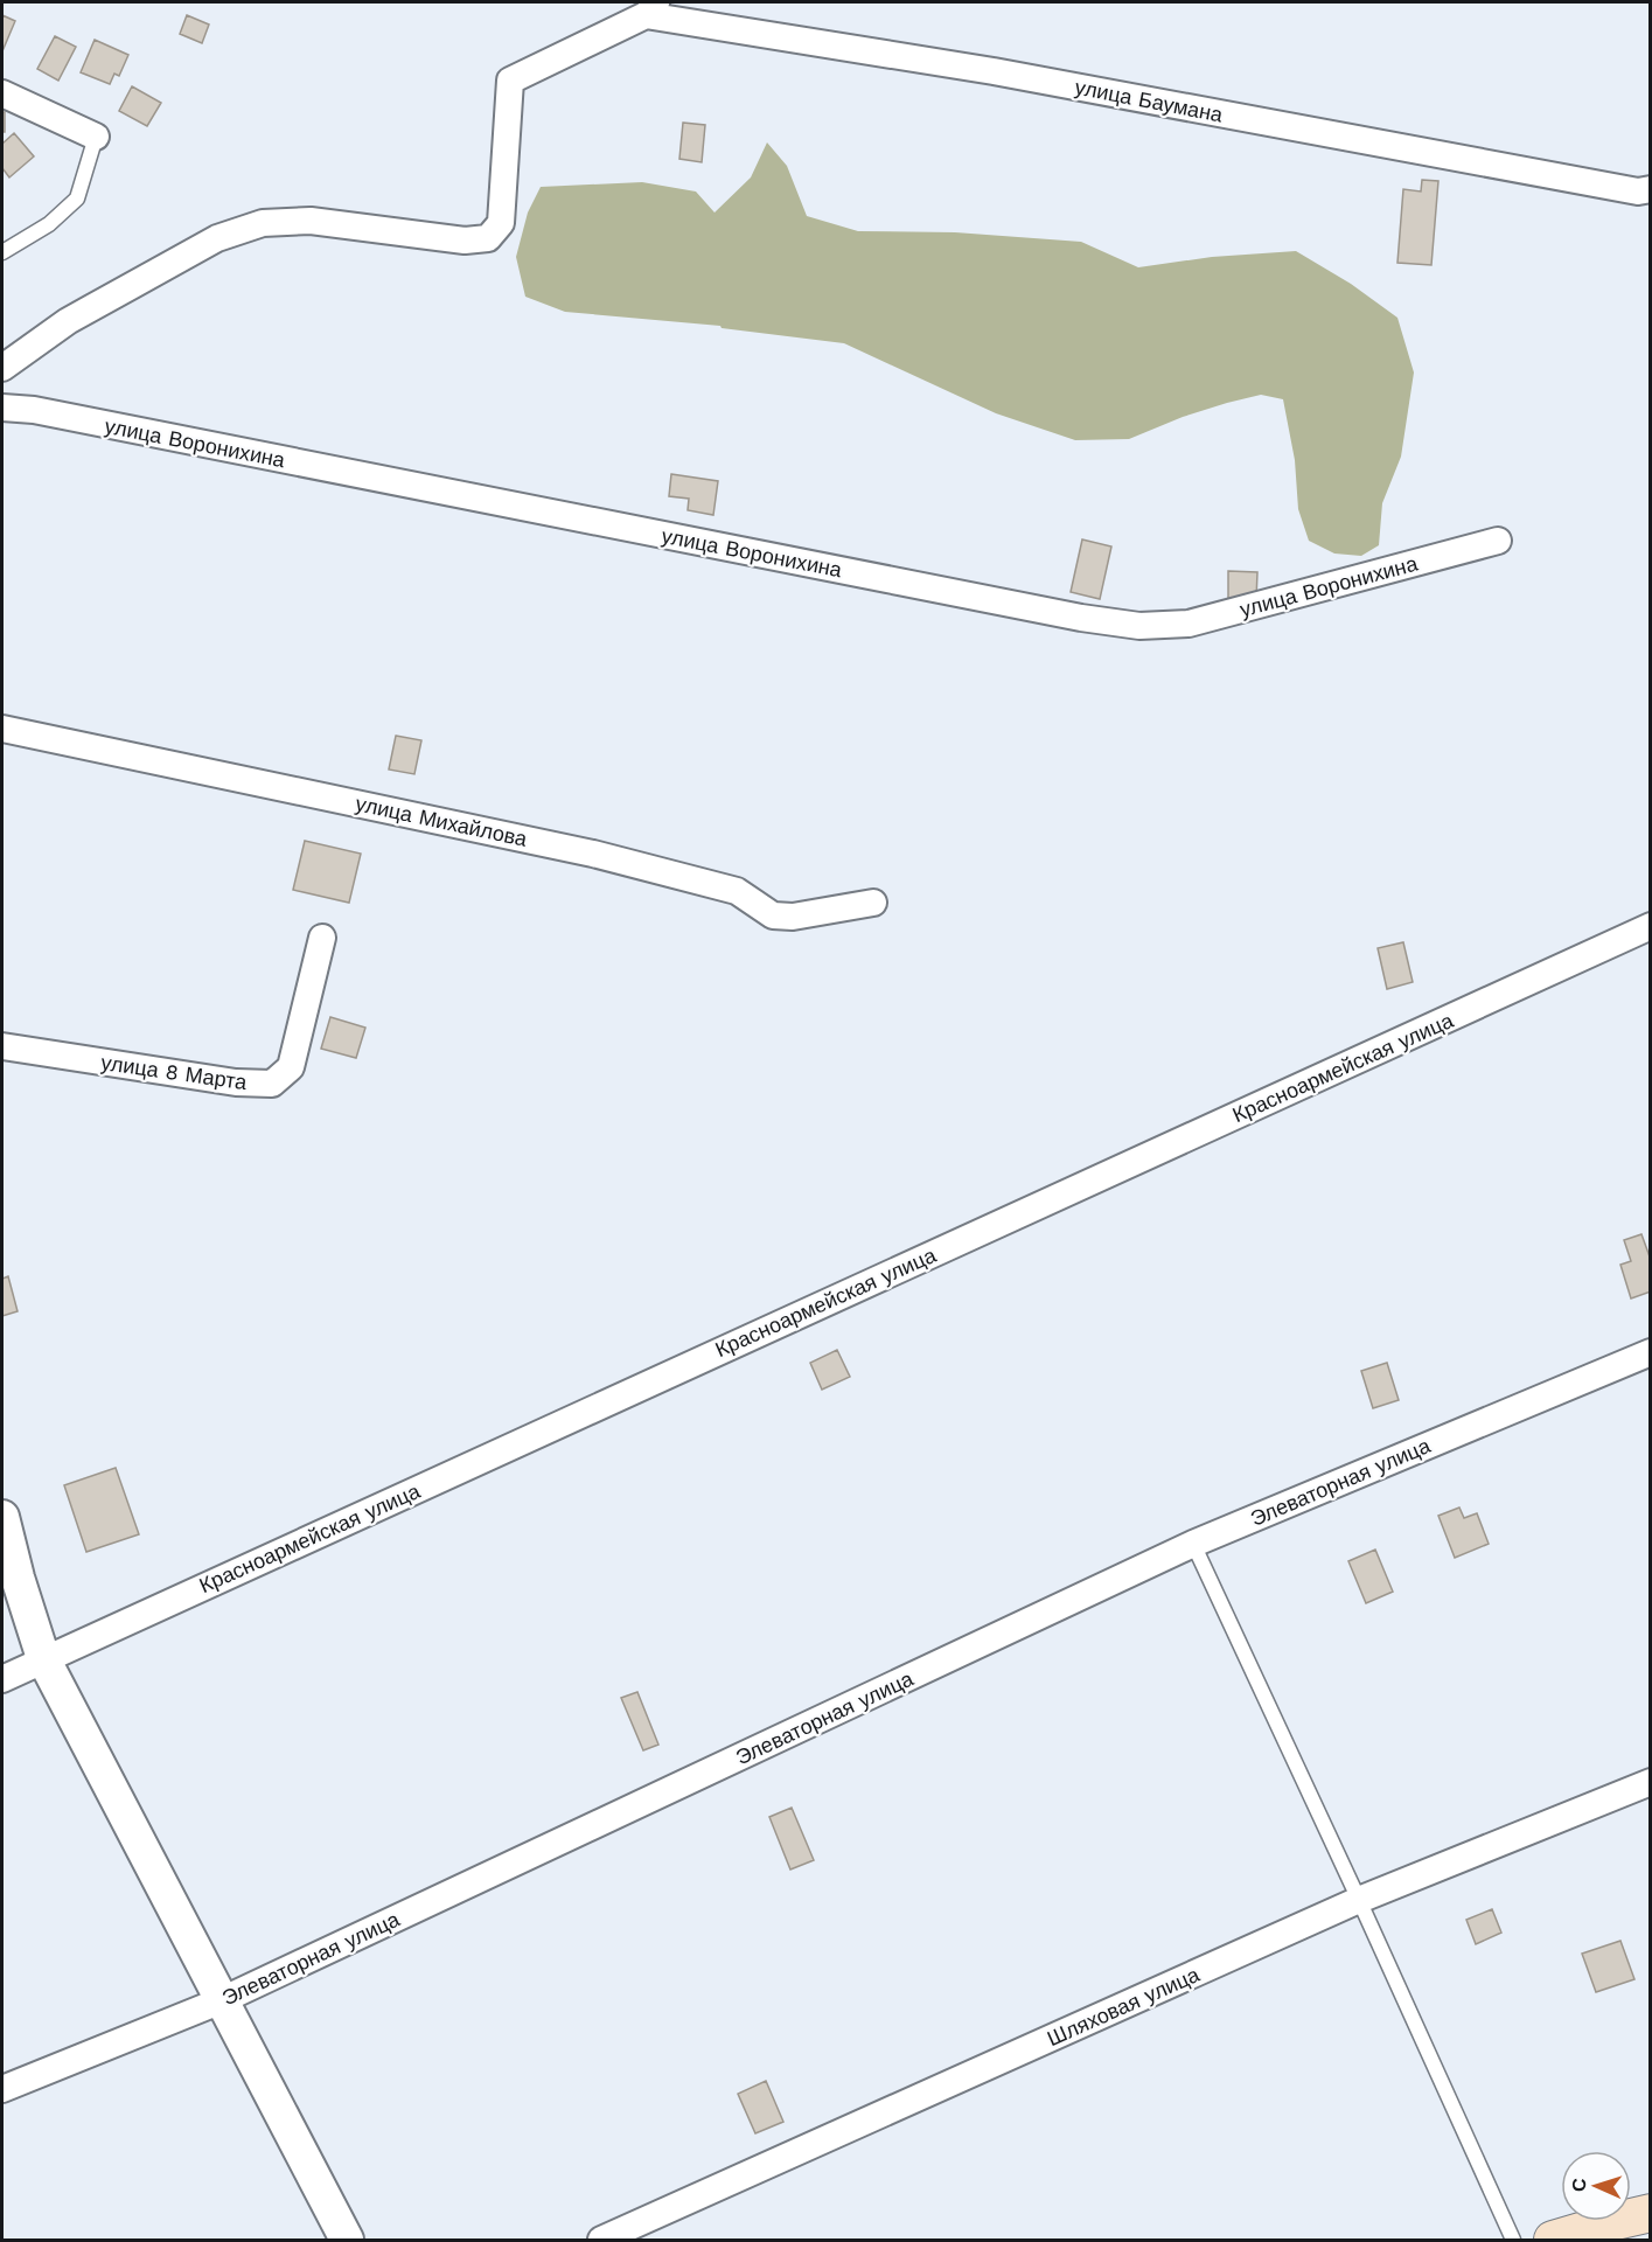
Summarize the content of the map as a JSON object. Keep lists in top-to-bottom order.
{
  "streets": {
    "street": [
      "улица Баумана",
      "улица Воронихина",
      "улица Михайлова",
      "Красноармейская улица",
      "улица 8 Марта",
      "Элеваторная улица",
      "Шляховая улица"
    ]
  },
  "north": "left"
}
